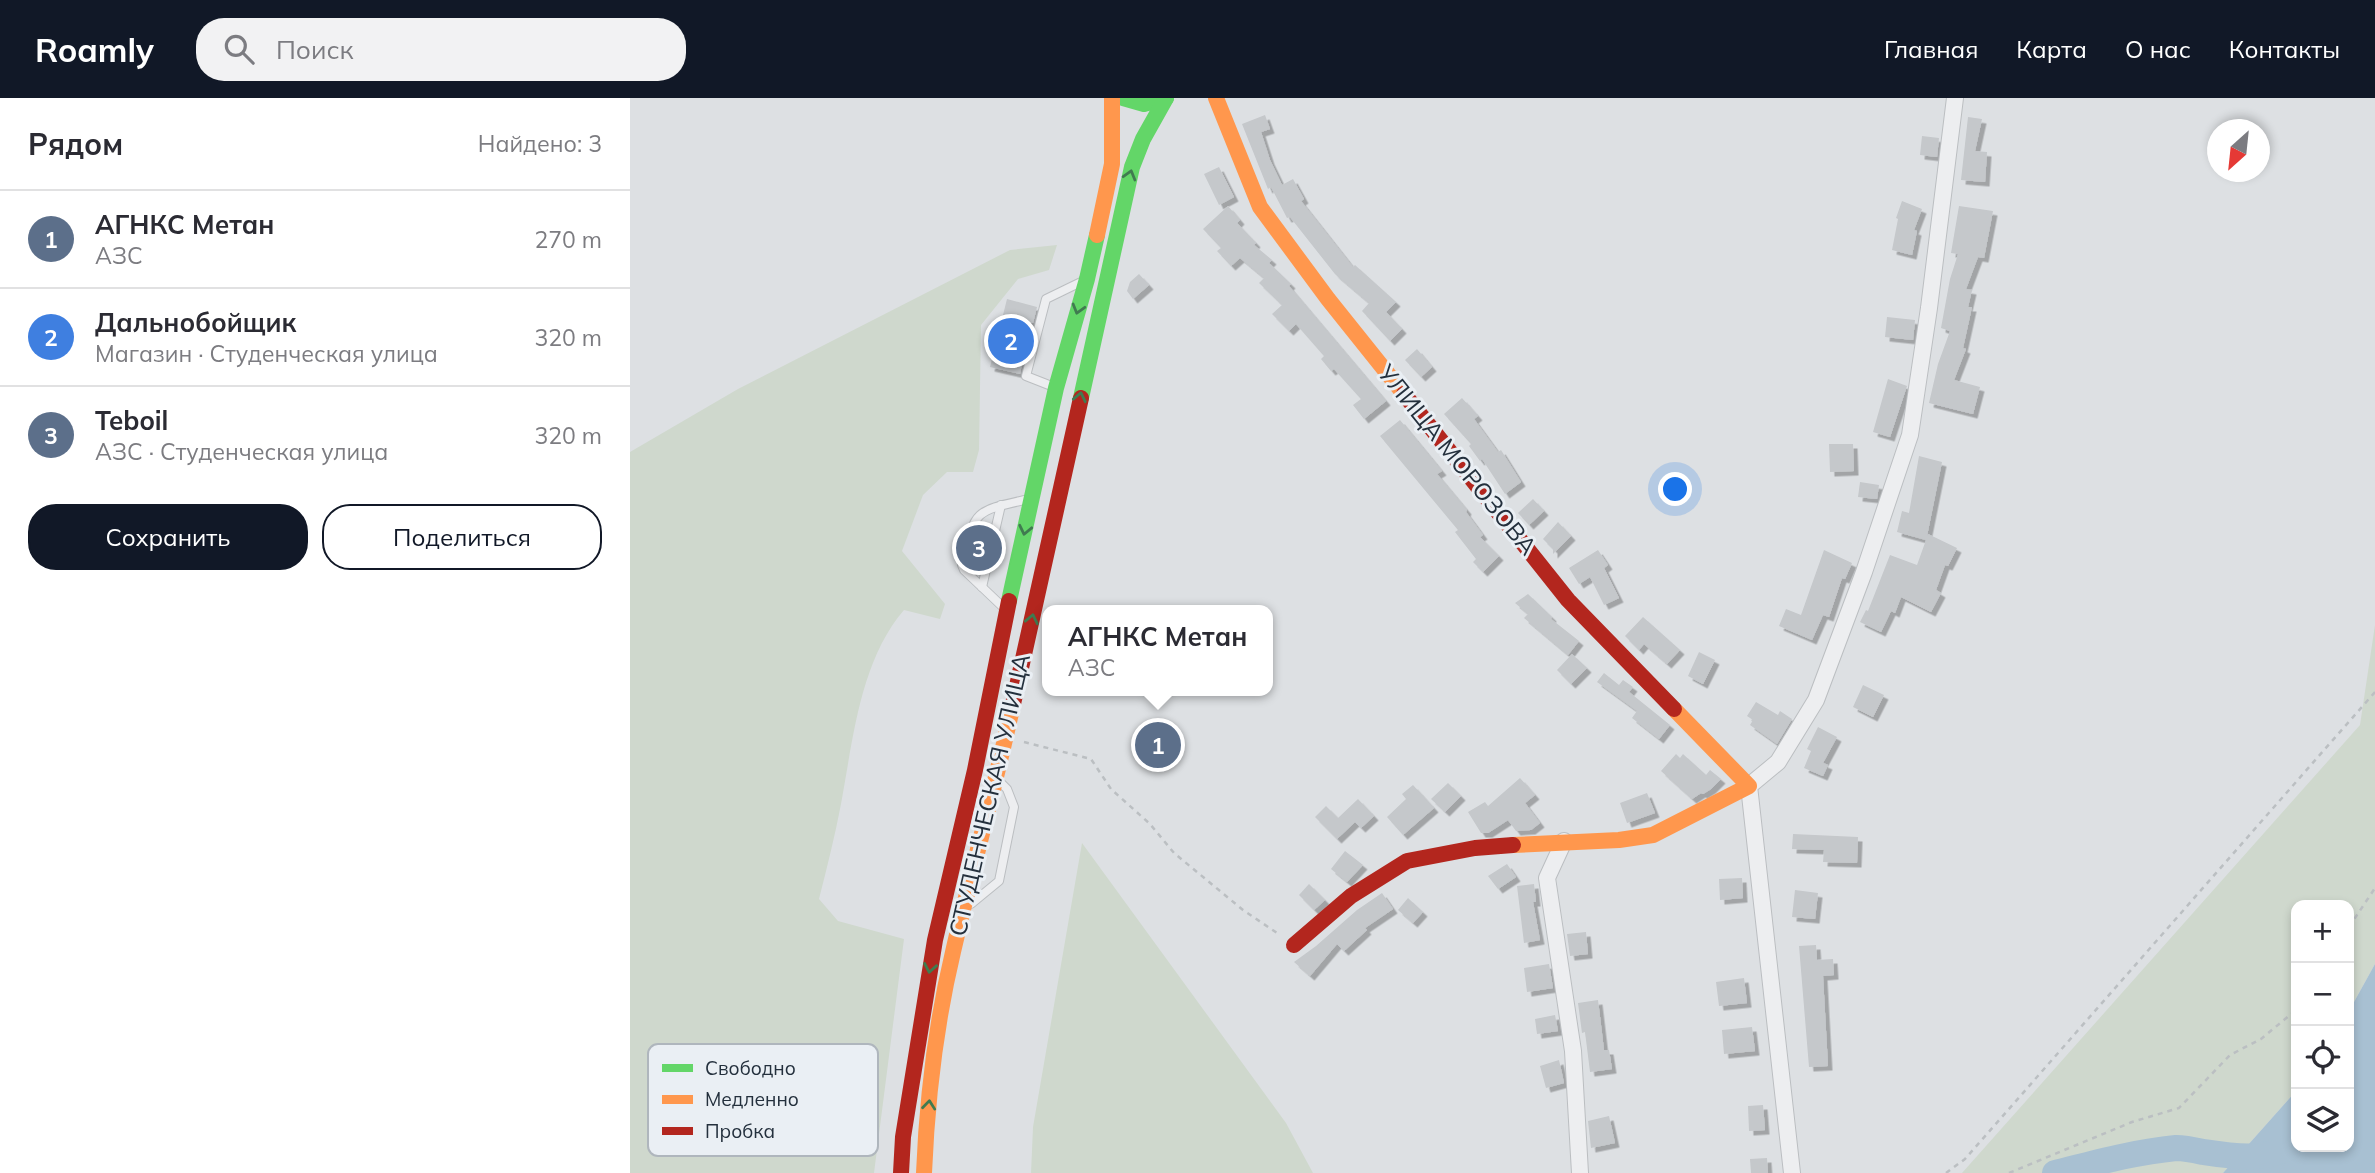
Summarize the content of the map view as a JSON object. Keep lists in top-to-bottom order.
{
  "streets": {
    "main road": ["УЛИЦА МОРОЗОВА", "СТУДЕНЧЕСКАЯ УЛИЦА"]
  },
  "legend": ["Свободно", "Медленно", "Пробка"],
  "north": "bottom left",
  "page": {
    "header": "Roamly",
    "search": "Поиск",
    "nav": [
      "Главная",
      "Карта",
      "О нас",
      "Контакты"
    ],
    "heading": ["Рядом", "Найдено: 3"],
    "list": [
      {
        "mark": "1",
        "name": "АГНКС Метан",
        "note": "АЗС",
        "value": "270 m"
      },
      {
        "mark": "2",
        "name": "Дальнобойщик",
        "note": "Магазин · Студенческая улица",
        "value": "320 m"
      },
      {
        "mark": "3",
        "name": "Teboil",
        "note": "АЗС · Студенческая улица",
        "value": "320 m"
      }
    ],
    "pins": ["2", "3", "1"],
    "buttons": ["Сохранить", "Поделиться"],
    "popup": ["АГНКС Метан", "АЗС"],
    "map_buttons": ["+", "−"]
  }
}
